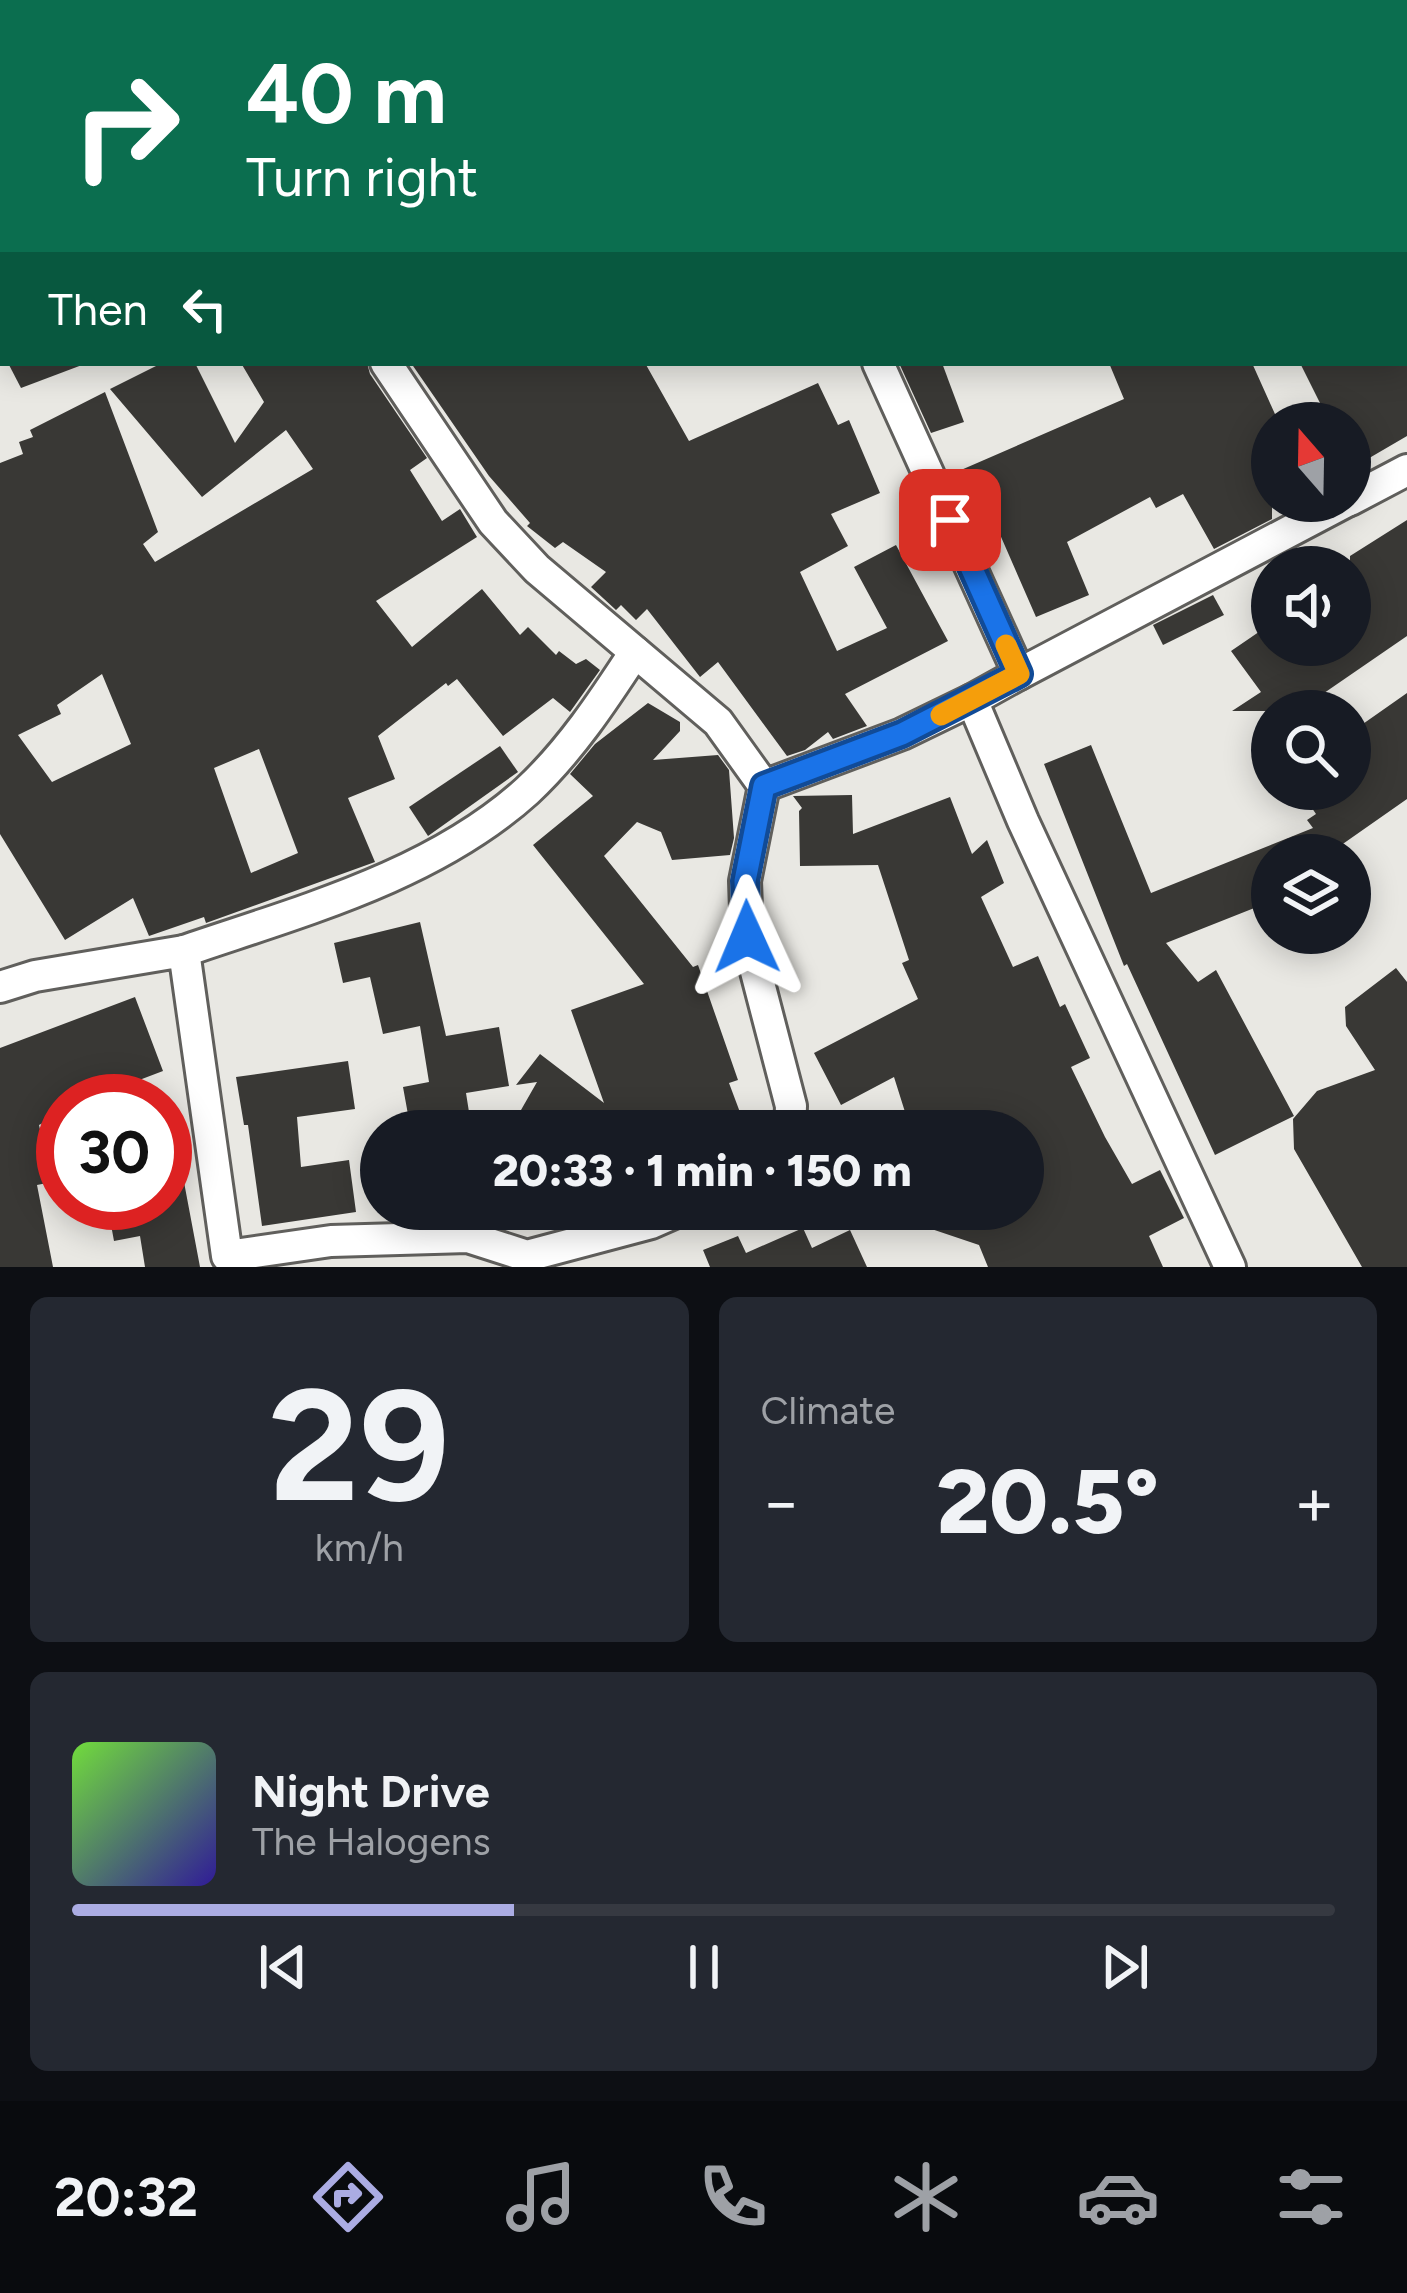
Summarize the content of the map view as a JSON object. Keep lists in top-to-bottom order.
{
  "north": "top",
  "page": {
    "turn": ["40 m", "Turn right"],
    "then": "Then",
    "limit": "30",
    "trip": "20:33 · 1 min · 150 m",
    "tile": [
      ["29", "km/h"],
      "Climate"
    ],
    "heat": ["−", "20.5°", "+"],
    "song": ["Night Drive", "The Halogens"],
    "tabs": "20:32"
  }
}
